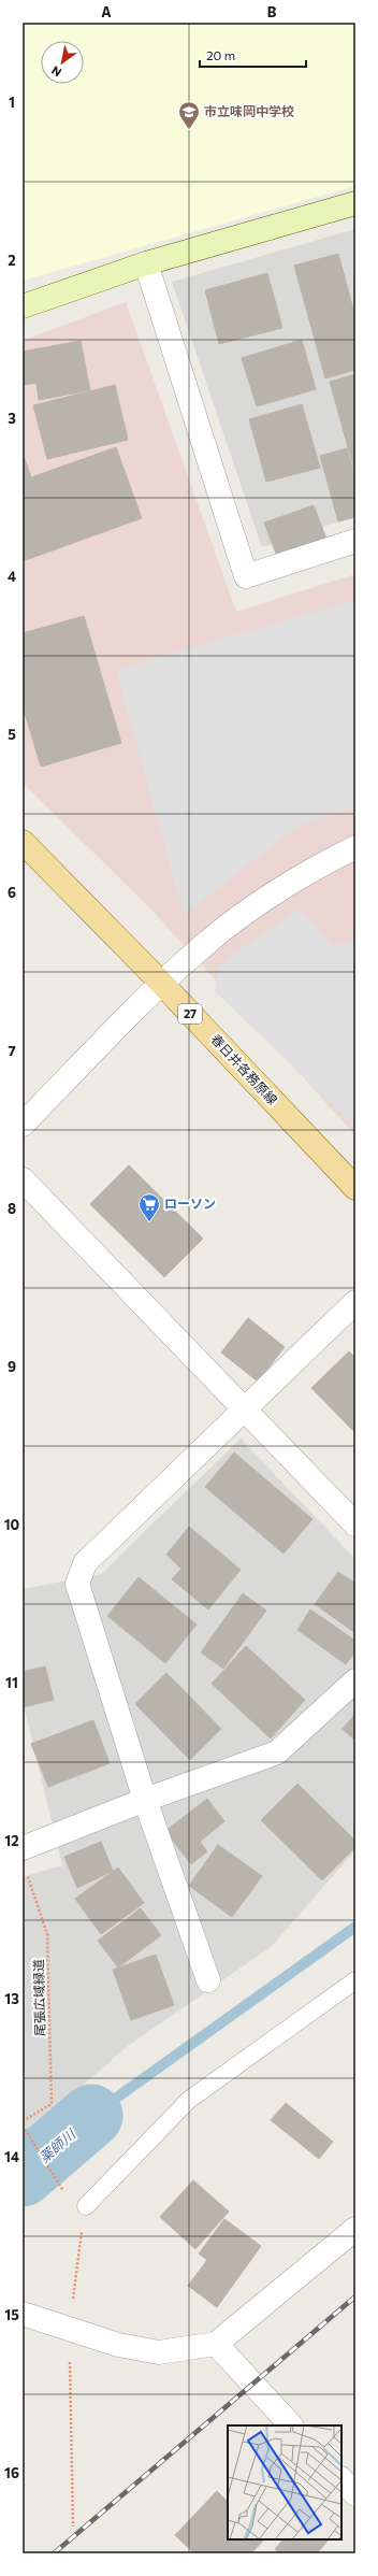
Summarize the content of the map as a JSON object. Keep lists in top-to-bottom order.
{
  "streets": {
    "main road": ["27", "春日井各務原線"],
    "path": ["尾張広域緑道"]
  },
  "water": ["薬師川"],
  "places": {
    "school or university": ["市立味岡中学校"],
    "supermarket": ["ローソン"]
  },
  "scale_bar": "20 m",
  "north": "bottom left",
  "grid": {
    "columns": ["A", "B"],
    "rows": [
      "1",
      "2",
      "3",
      "4",
      "5",
      "6",
      "7",
      "8",
      "9",
      "10",
      "11",
      "12",
      "13",
      "14",
      "15",
      "16"
    ]
  }
}
